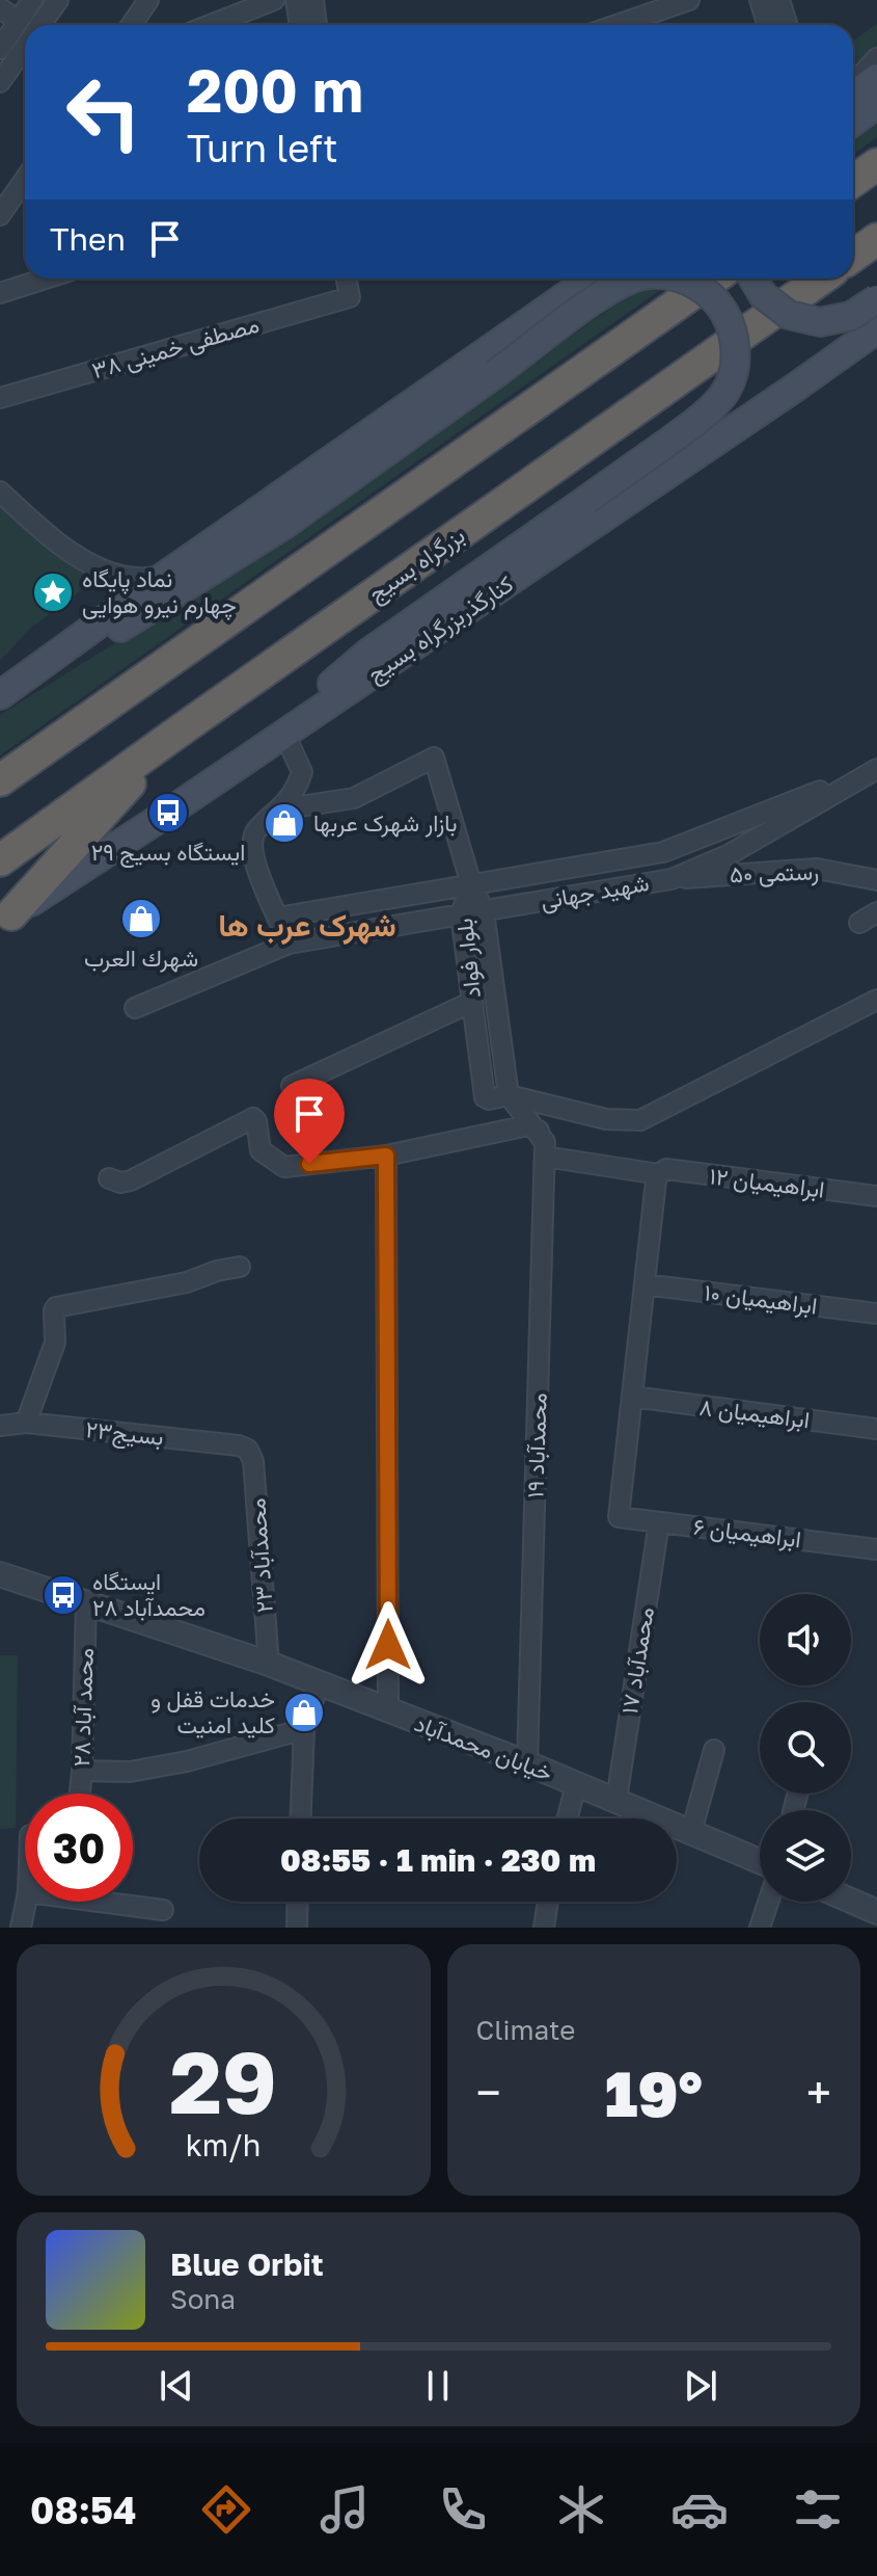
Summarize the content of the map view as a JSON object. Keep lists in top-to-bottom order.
{
  "streets": {
    "highway": ["بزرگراه بسیج"],
    "main road": ["کنارگذربزرگراه بسیج"],
    "street": [
      "مصطفی خمینی ۳۸",
      "رستمی ۵۰",
      "شهید جهانی",
      "بلوار فواد",
      "ابراهیمیان ۱۲",
      "ابراهیمیان ۱۰",
      "ابراهیمیان ۸",
      "بسیج۲۳",
      "محمدآباد ۱۹",
      "ابراهیمیان ۶",
      "محمدآباد ۲۳",
      "محمدآباد ۱۷",
      "محمد آباد ۲۸",
      "خیابان محمدآباد"
    ]
  },
  "crossings": [
    ["رستمی ۵۰", "شهید جهانی"],
    ["شهید جهانی", "بلوار فواد"],
    ["ابراهیمیان ۱۲", "محمدآباد ۱۹"],
    ["ابراهیمیان ۸", "ابراهیمیان ۶"],
    ["بسیج۲۳", "محمدآباد ۲۳"],
    ["محمدآباد ۱۹", "خیابان محمدآباد"],
    ["ابراهیمیان ۶", "محمدآباد ۱۷"],
    ["محمدآباد ۲۳", "خیابان محمدآباد"],
    ["محمدآباد ۱۷", "خیابان محمدآباد"],
    ["محمد آباد ۲۸", "خیابان محمدآباد"]
  ],
  "districts": ["شهرک عرب ها"],
  "places": {
    "place": ["نماد پایگاه چهارم نیرو هوایی"],
    "bus stop": ["ایستگاه بسیج ۲۹", "ایستگاه محمدآباد ۲۸"],
    "shop": ["بازار شهرک عربها", "شهرك العرب", "خدمات قفل و کلید امنیت"]
  },
  "page": {
    "turn": ["200 m", "Turn left"],
    "then": "Then",
    "limit": "30",
    "trip": "08:55 · 1 min · 230 m",
    "tile": "Climate",
    "heat": ["−", "19°", "+"],
    "song": ["Blue Orbit", "Sona"],
    "tabs": "08:54",
    "gauge": ["29", "km/h"]
  }
}
